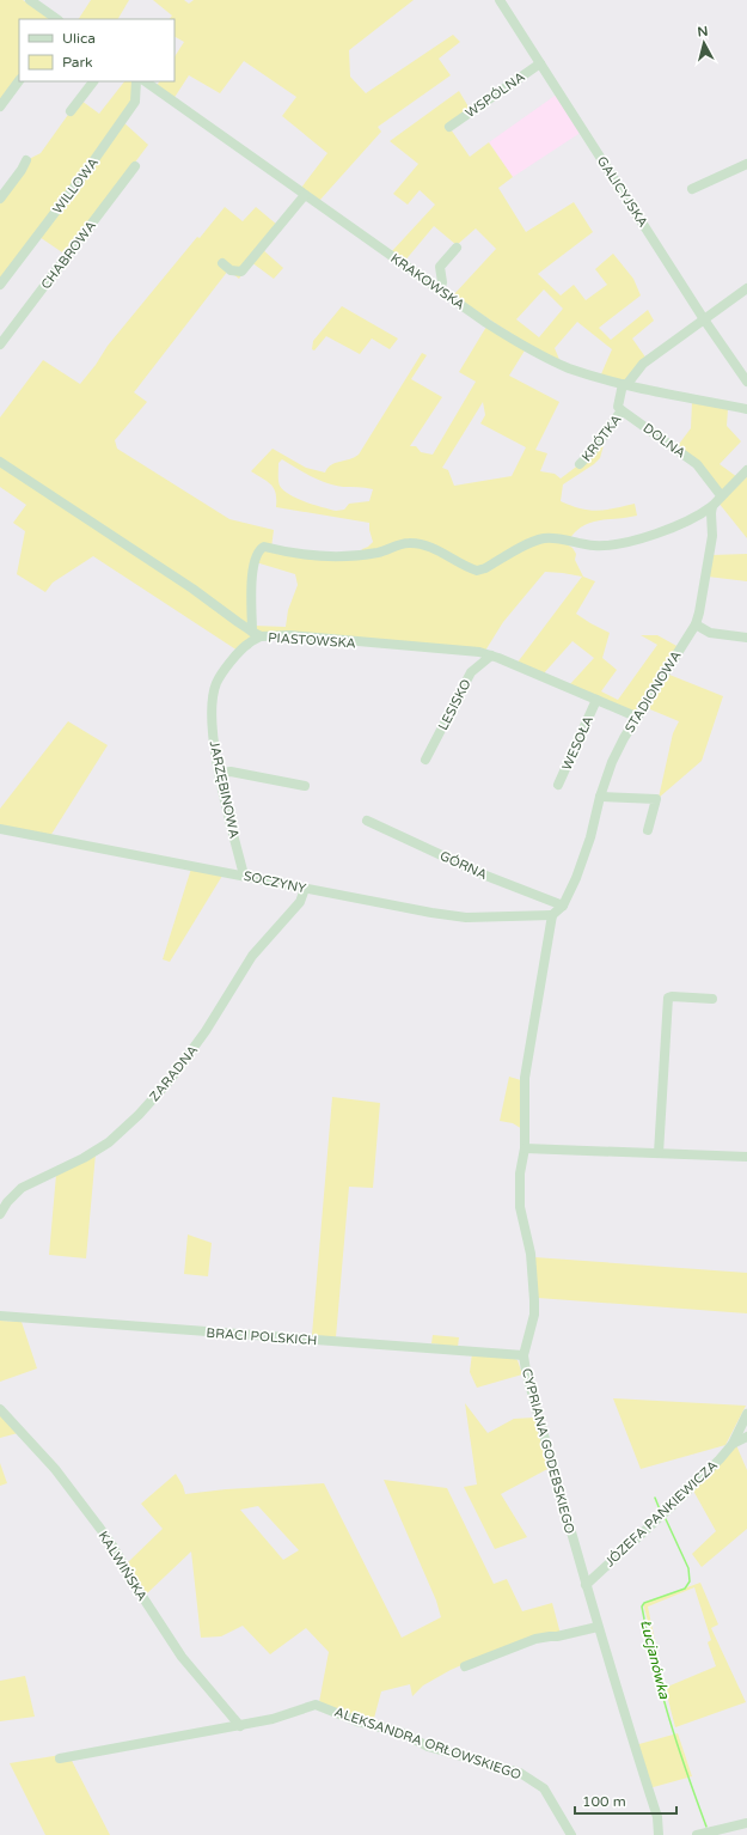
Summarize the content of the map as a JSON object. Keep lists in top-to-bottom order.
{
  "streets": {
    "street": [
      "WSPÓLNA",
      "WILLOWA",
      "GALICYJSKA",
      "CHABROWA",
      "KRAKOWSKA",
      "KRÓTKA",
      "DOLNA",
      "PIASTOWSKA",
      "STADIONOWA",
      "LESISKO",
      "WESOŁA",
      "JARZĘBINOWA",
      "GÓRNA",
      "SOCZYNY",
      "ZARADNA",
      "BRACI POLSKICH",
      "CYPRIANA GODEBSKIEGO",
      "JÓZEFA PANKIEWICZA",
      "KALWIŃSKA",
      "ALEKSANDRA ORŁOWSKIEGO"
    ]
  },
  "crossings": [
    ["WSPÓLNA", "GALICYJSKA"],
    ["KRÓTKA", "DOLNA"],
    ["PIASTOWSKA", "STADIONOWA"],
    ["PIASTOWSKA", "LESISKO"],
    ["PIASTOWSKA", "WESOŁA"],
    ["PIASTOWSKA", "JARZĘBINOWA"],
    ["STADIONOWA", "GÓRNA"],
    ["STADIONOWA", "SOCZYNY"],
    ["STADIONOWA", "CYPRIANA GODEBSKIEGO"],
    ["JARZĘBINOWA", "SOCZYNY"],
    ["SOCZYNY", "ZARADNA"],
    ["SOCZYNY", "CYPRIANA GODEBSKIEGO"],
    ["BRACI POLSKICH", "CYPRIANA GODEBSKIEGO"],
    ["CYPRIANA GODEBSKIEGO", "JÓZEFA PANKIEWICZA"],
    ["KALWIŃSKA", "ALEKSANDRA ORŁOWSKIEGO"]
  ],
  "water": ["Łucjanówka"],
  "legend": ["Ulica", "Park"],
  "scale_bar": "100 m",
  "north": "top"
}
